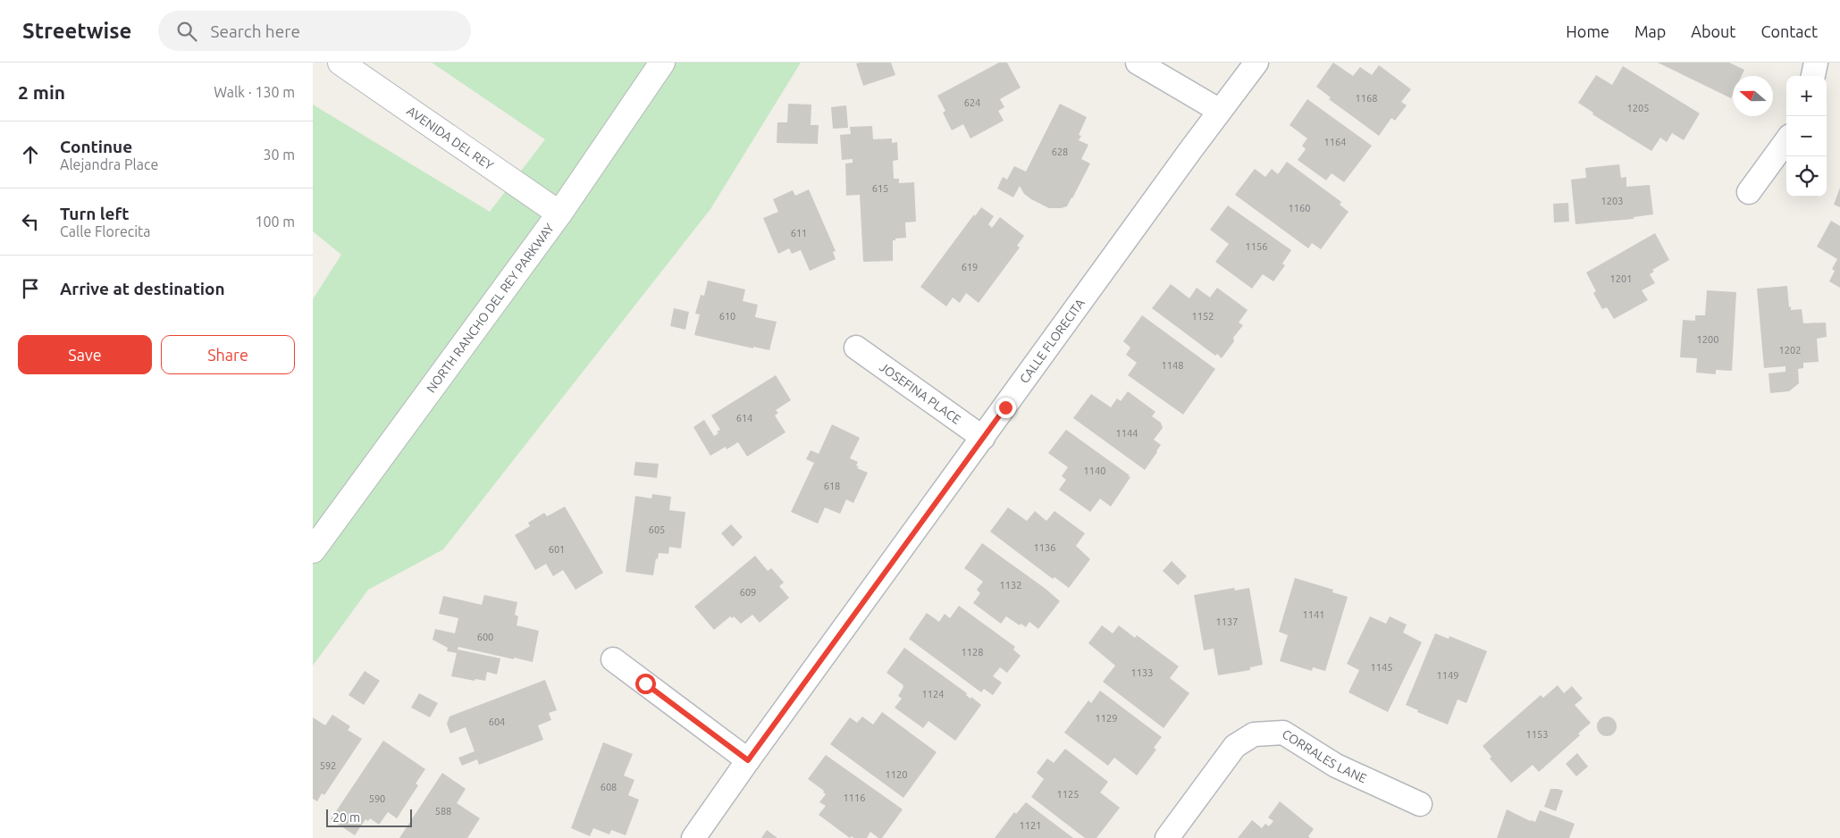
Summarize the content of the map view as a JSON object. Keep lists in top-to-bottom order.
{
  "streets": {
    "street": [
      "AVENIDA DEL REY",
      "NORTH RANCHO DEL REY PARKWAY",
      "CALLE FLORECITA",
      "JOSEFINA PLACE",
      "CORRALES LANE"
    ]
  },
  "crossings": [
    ["AVENIDA DEL REY", "NORTH RANCHO DEL REY PARKWAY"],
    ["CALLE FLORECITA", "JOSEFINA PLACE"]
  ],
  "house_numbers": [
    "1168",
    "624",
    "1205",
    "1164",
    "628",
    "615",
    "1203",
    "1160",
    "611",
    "1156",
    "619",
    "1201",
    "610",
    "1152",
    "1200",
    "1202",
    "1148",
    "614",
    "1144",
    "1140",
    "618",
    "605",
    "1136",
    "601",
    "1132",
    "609",
    "1141",
    "1137",
    "600",
    "1128",
    "1145",
    "1133",
    "1149",
    "1124",
    "1129",
    "604",
    "1153",
    "592",
    "1120",
    "608",
    "1125",
    "1116",
    "590",
    "588",
    "1121"
  ],
  "scale_bar": "20 m",
  "north": "left",
  "page": {
    "header": "Streetwise",
    "search": "Search here",
    "nav": [
      "Home",
      "Map",
      "About",
      "Contact"
    ],
    "heading": ["2 min", "Walk · 130 m"],
    "map_buttons": ["+", "−"],
    "list": [
      ["Continue", "Alejandra Place", "30 m"],
      ["Turn left", "Calle Florecita", "100 m"],
      "Arrive at destination"
    ],
    "buttons": ["Save", "Share"],
    "scale": "20 m"
  }
}
